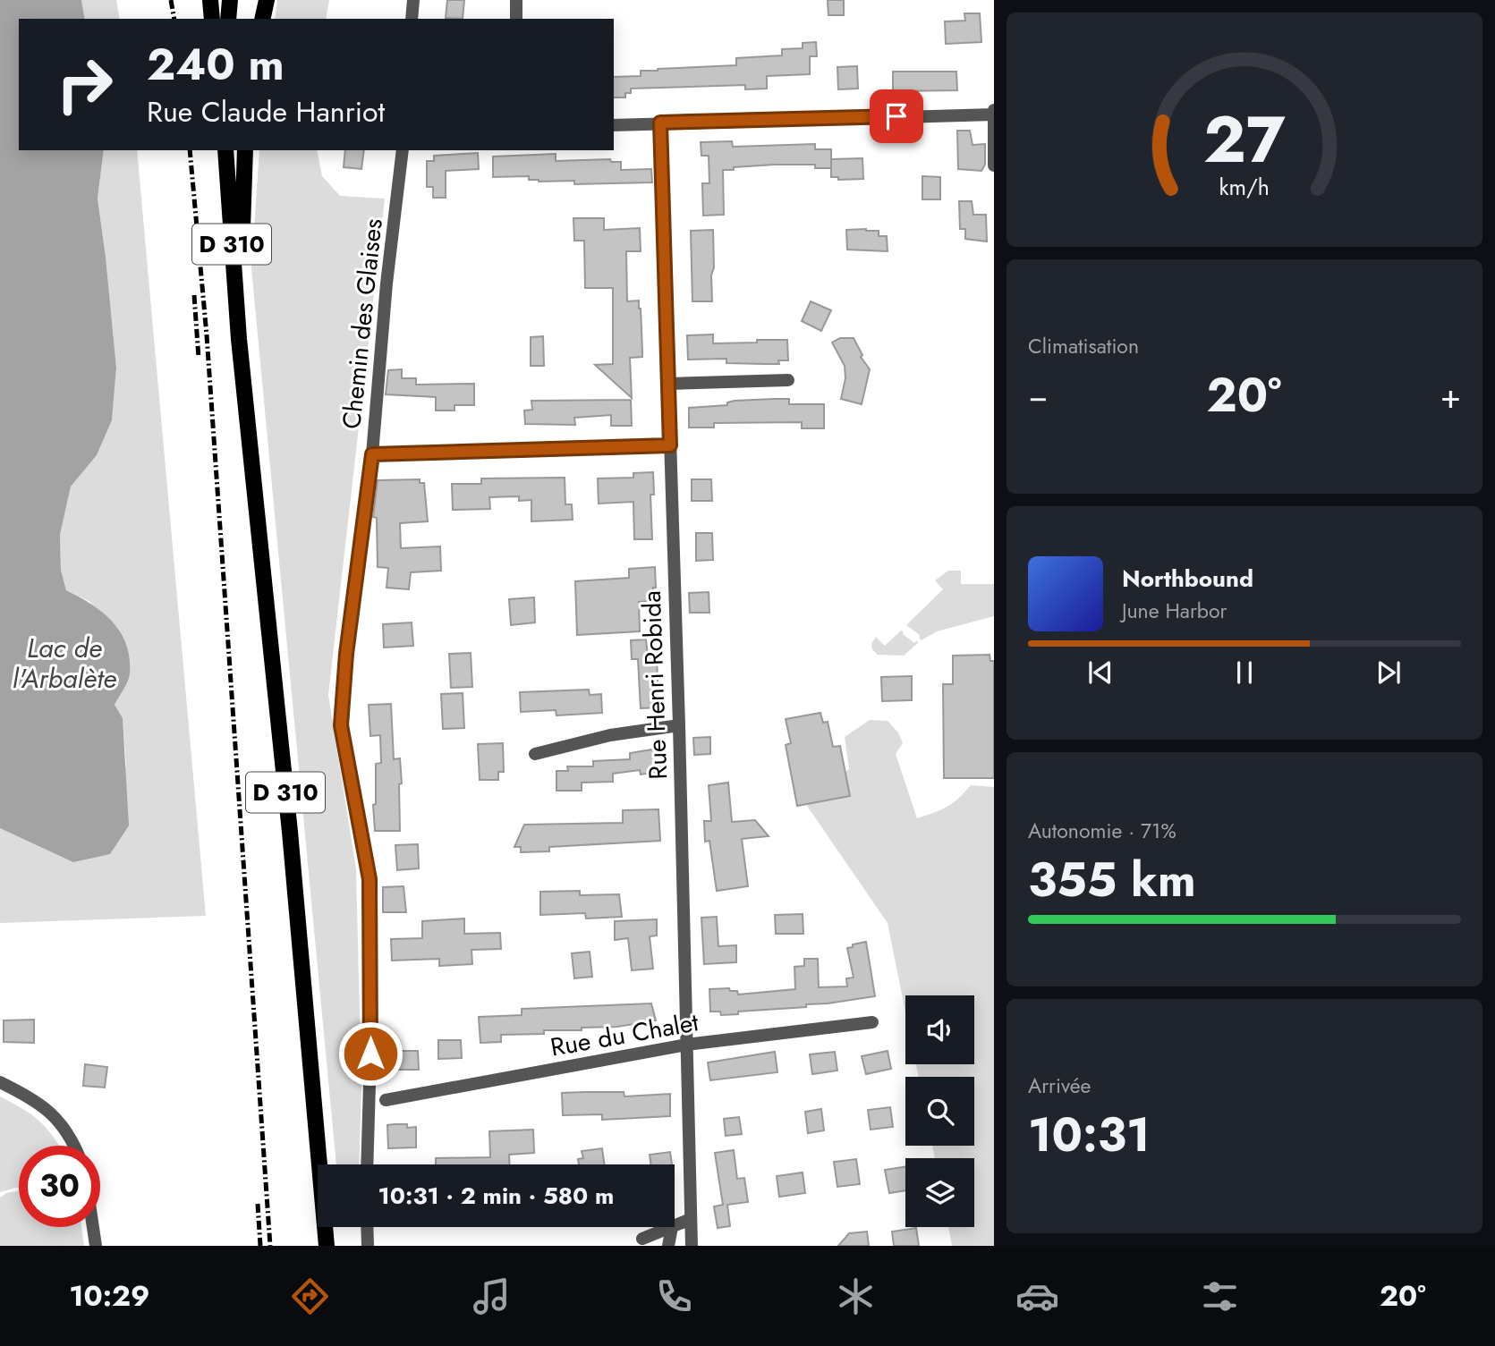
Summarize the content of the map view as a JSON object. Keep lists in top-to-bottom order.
{
  "streets": {
    "main road": ["D 310"],
    "street": ["Chemin des Glaises", "Rue Henri Robida", "Rue du Chalet"]
  },
  "crossings": [
    ["Rue Henri Robida", "Rue du Chalet"]
  ],
  "water": ["Lac de l'Arbalète"],
  "page": {
    "turn": ["240 m", "Rue Claude Hanriot"],
    "tile": [
      "Climatisation",
      ["Autonomie · 71%", "355 km"],
      ["Arrivée", "10:31"]
    ],
    "heat": ["−", "20°", "+"],
    "song": ["Northbound", "June Harbor"],
    "limit": "30",
    "trip": "10:31 · 2 min · 580 m",
    "tabs": ["10:29", "20°"],
    "gauge": ["27", "km/h"]
  }
}
